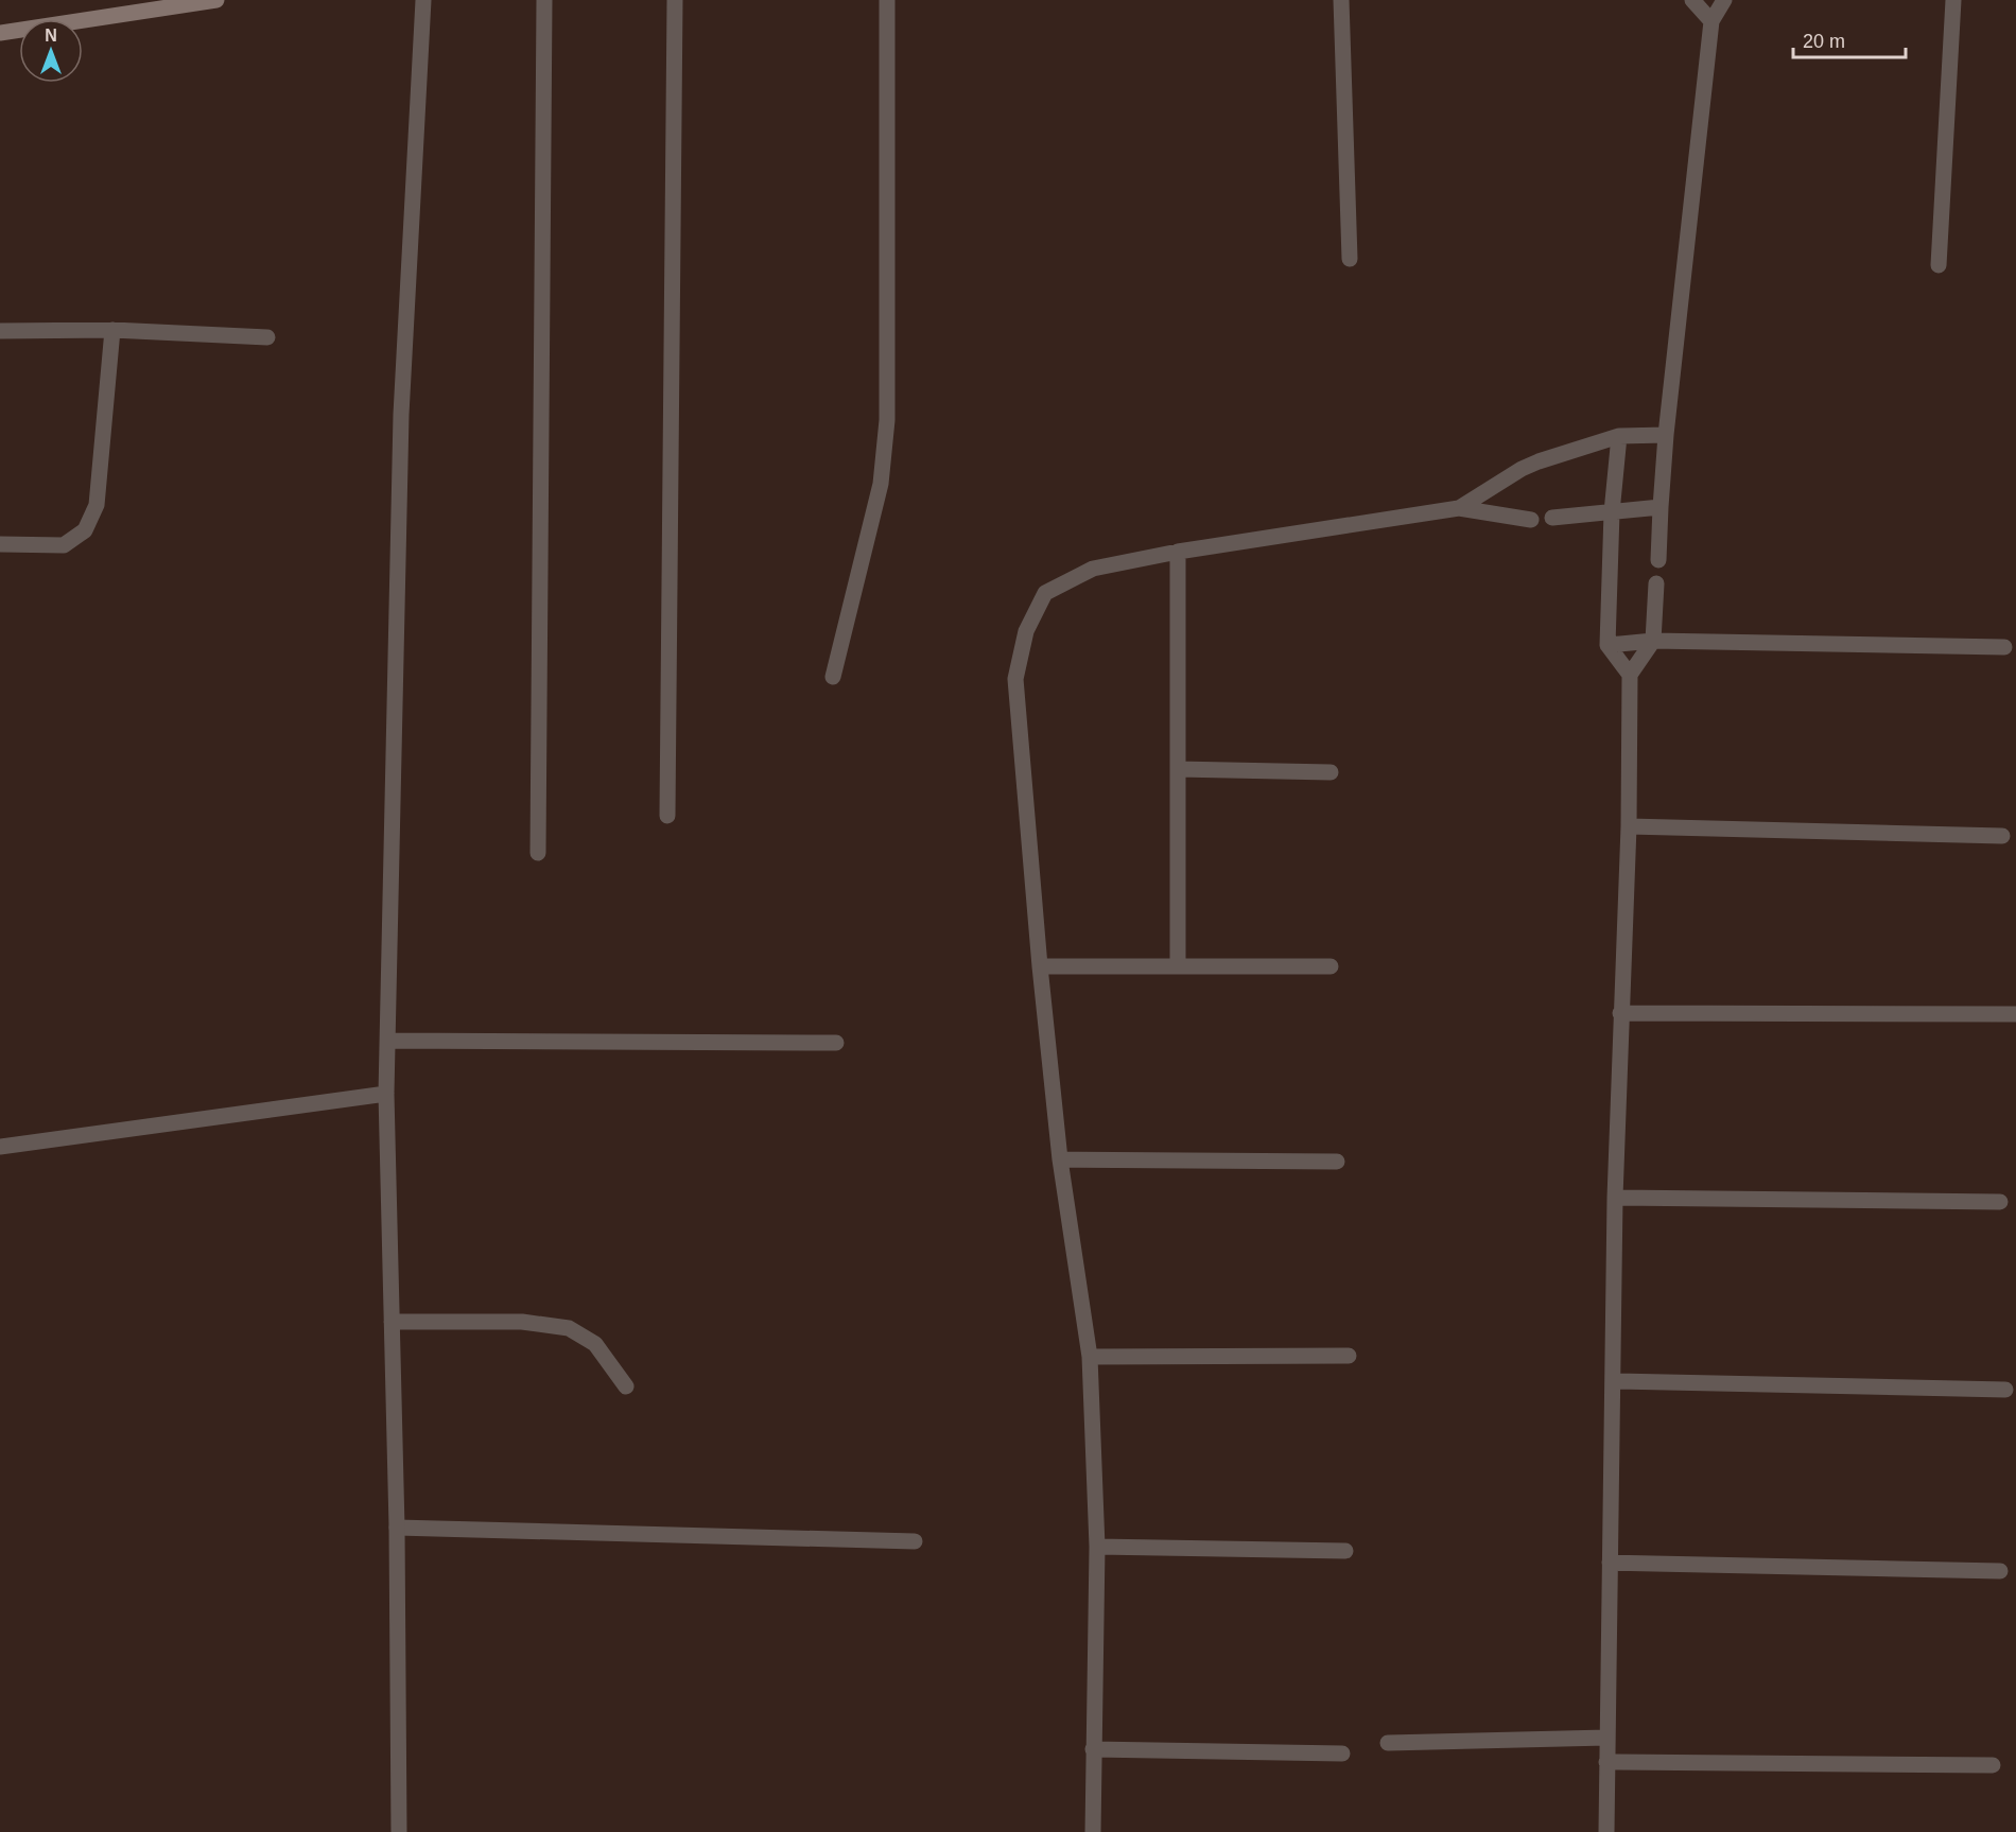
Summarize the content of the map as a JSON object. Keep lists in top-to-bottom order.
{
  "scale_bar": "20 m",
  "north": "top"
}
